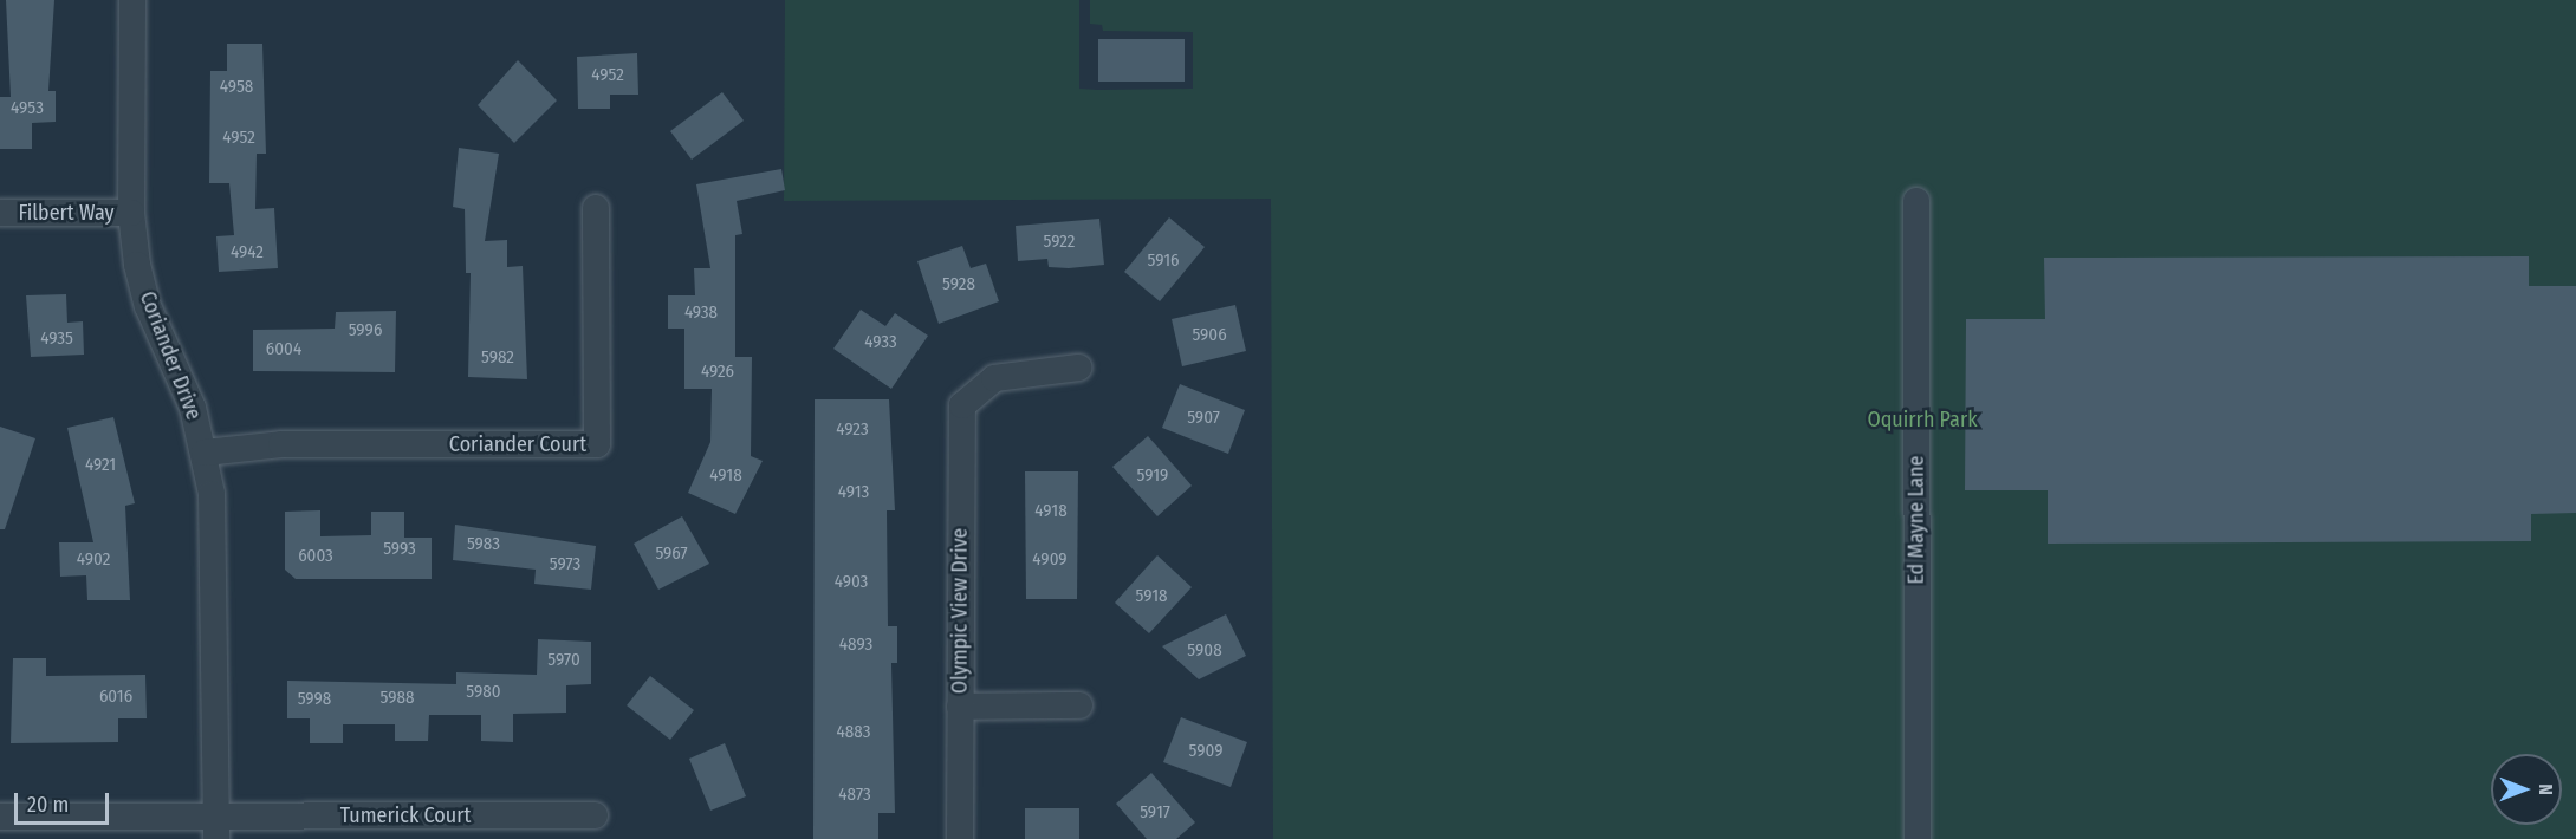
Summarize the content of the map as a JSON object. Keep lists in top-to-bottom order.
{
  "streets": {
    "street": [
      "Filbert Way",
      "Coriander Drive",
      "Coriander Court",
      "Ed Mayne Lane",
      "Olympic View Drive",
      "Tumerick Court"
    ]
  },
  "crossings": [
    ["Filbert Way", "Coriander Drive"],
    ["Coriander Drive", "Coriander Court"],
    ["Coriander Drive", "Tumerick Court"]
  ],
  "parks": ["Oquirrh Park"],
  "house_numbers": [
    "4952",
    "4958",
    "4953",
    "4952",
    "5922",
    "4942",
    "5916",
    "5928",
    "4938",
    "5996",
    "5906",
    "4935",
    "4933",
    "6004",
    "5982",
    "4926",
    "5907",
    "4923",
    "4921",
    "4918",
    "5919",
    "4913",
    "4918",
    "5983",
    "5993",
    "5967",
    "6003",
    "4902",
    "4909",
    "5973",
    "4903",
    "5918",
    "4893",
    "5908",
    "5970",
    "5980",
    "6016",
    "5988",
    "5998",
    "4883",
    "5909",
    "4873",
    "5917"
  ],
  "scale_bar": "20 m",
  "north": "right"
}
